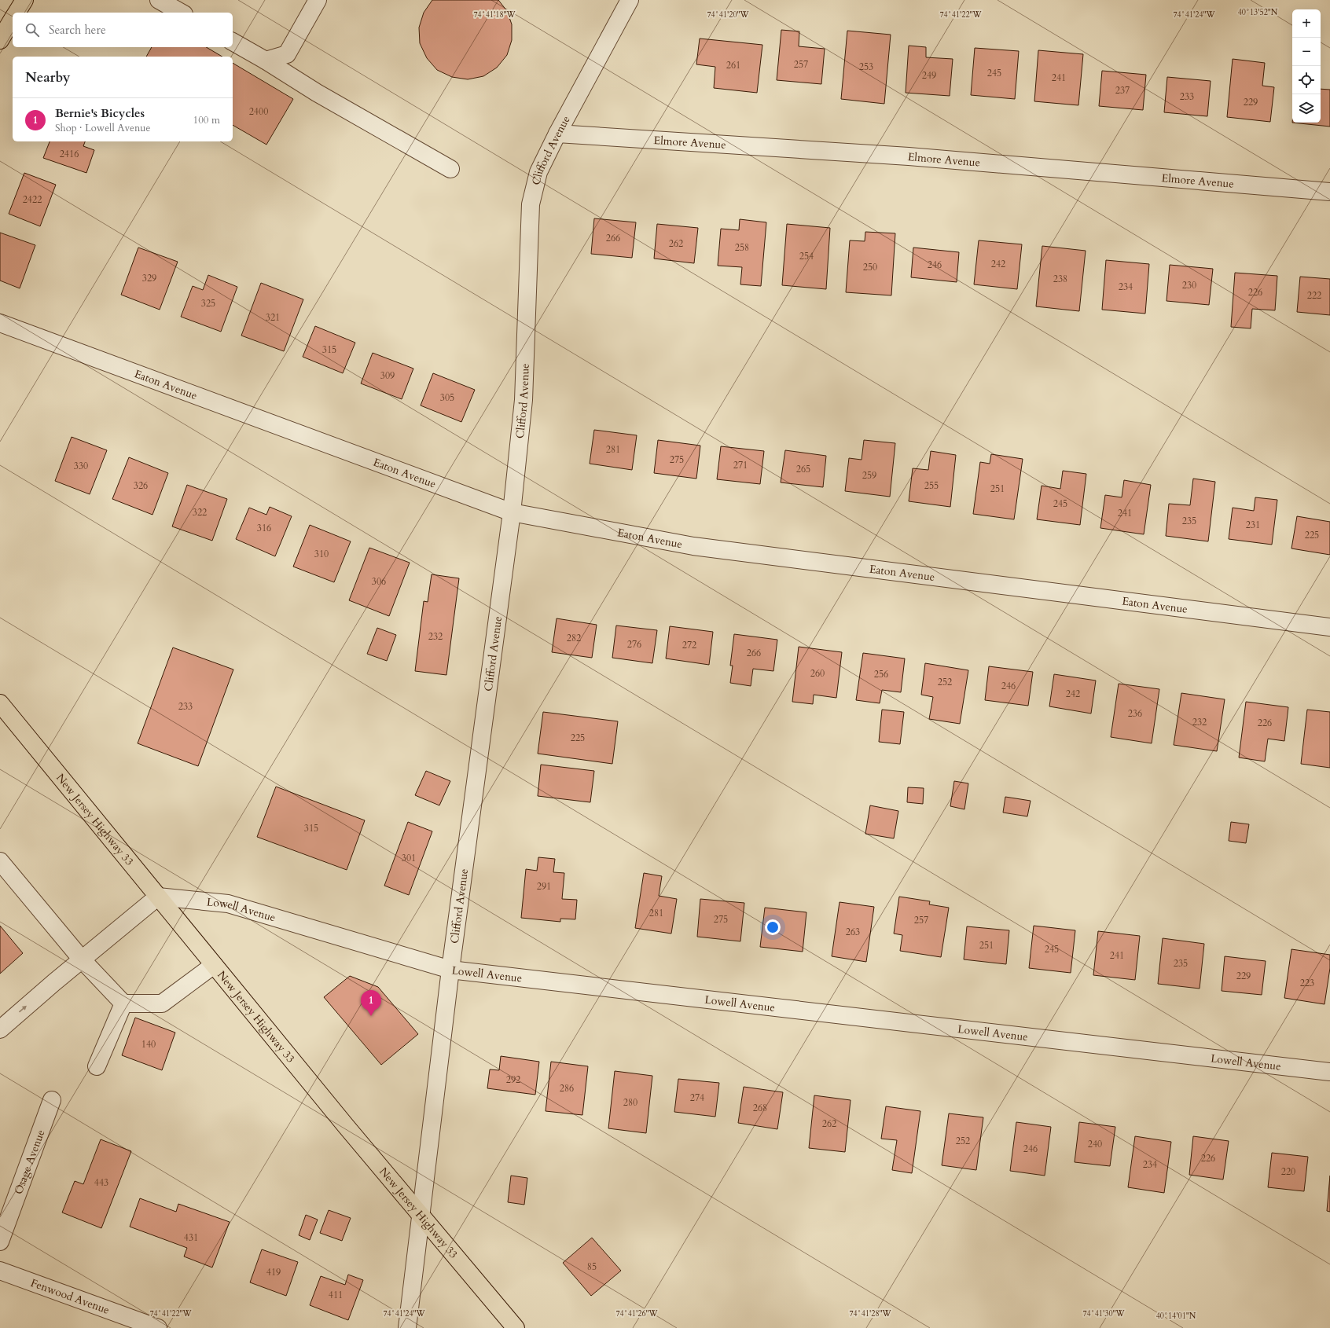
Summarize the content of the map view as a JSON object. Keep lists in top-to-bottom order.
{
  "streets": {
    "main road": ["New Jersey Highway 33"],
    "street": [
      "Elmore Avenue",
      "Clifford Avenue",
      "Eaton Avenue",
      "Lowell Avenue",
      "Osage Avenue",
      "Fenwood Avenue"
    ]
  },
  "crossings": [
    ["Elmore Avenue", "Clifford Avenue"],
    ["Clifford Avenue", "Eaton Avenue"],
    ["Clifford Avenue", "New Jersey Highway 33"],
    ["Clifford Avenue", "Lowell Avenue"],
    ["New Jersey Highway 33", "Lowell Avenue"]
  ],
  "house_numbers": [
    "257",
    "261",
    "253",
    "245",
    "249",
    "241",
    "237",
    "233",
    "229",
    "2400",
    "2416",
    "2422",
    "266",
    "262",
    "258",
    "254",
    "242",
    "246",
    "250",
    "329",
    "238",
    "230",
    "234",
    "226",
    "222",
    "325",
    "321",
    "315",
    "309",
    "305",
    "281",
    "275",
    "271",
    "330",
    "265",
    "259",
    "326",
    "255",
    "251",
    "245",
    "322",
    "241",
    "235",
    "231",
    "316",
    "225",
    "310",
    "306",
    "232",
    "282",
    "276",
    "272",
    "266",
    "260",
    "256",
    "252",
    "246",
    "242",
    "233",
    "236",
    "232",
    "226",
    "225",
    "315",
    "301",
    "291",
    "281",
    "275",
    "257",
    "263",
    "251",
    "245",
    "241",
    "235",
    "229",
    "223",
    "140",
    "292",
    "286",
    "274",
    "280",
    "268",
    "262",
    "252",
    "240",
    "246",
    "226",
    "234",
    "220",
    "443",
    "431",
    "85",
    "419",
    "411"
  ],
  "page": {
    "map_buttons": ["+", "−"],
    "search": "Search here",
    "heading": "Nearby",
    "list": [
      {
        "mark": "1",
        "name": "Bernie's Bicycles",
        "note": "Shop · Lowell Avenue",
        "value": "100 m"
      }
    ],
    "pins": "1"
  },
  "coordinates": [
    "40°13'52\"N",
    "74°41'18\"W",
    "74°41'20\"W",
    "74°41'22\"W",
    "74°41'24\"W",
    "74°41'26\"W",
    "74°41'28\"W",
    "74°41'30\"W",
    "40°14'01\"N"
  ]
}
